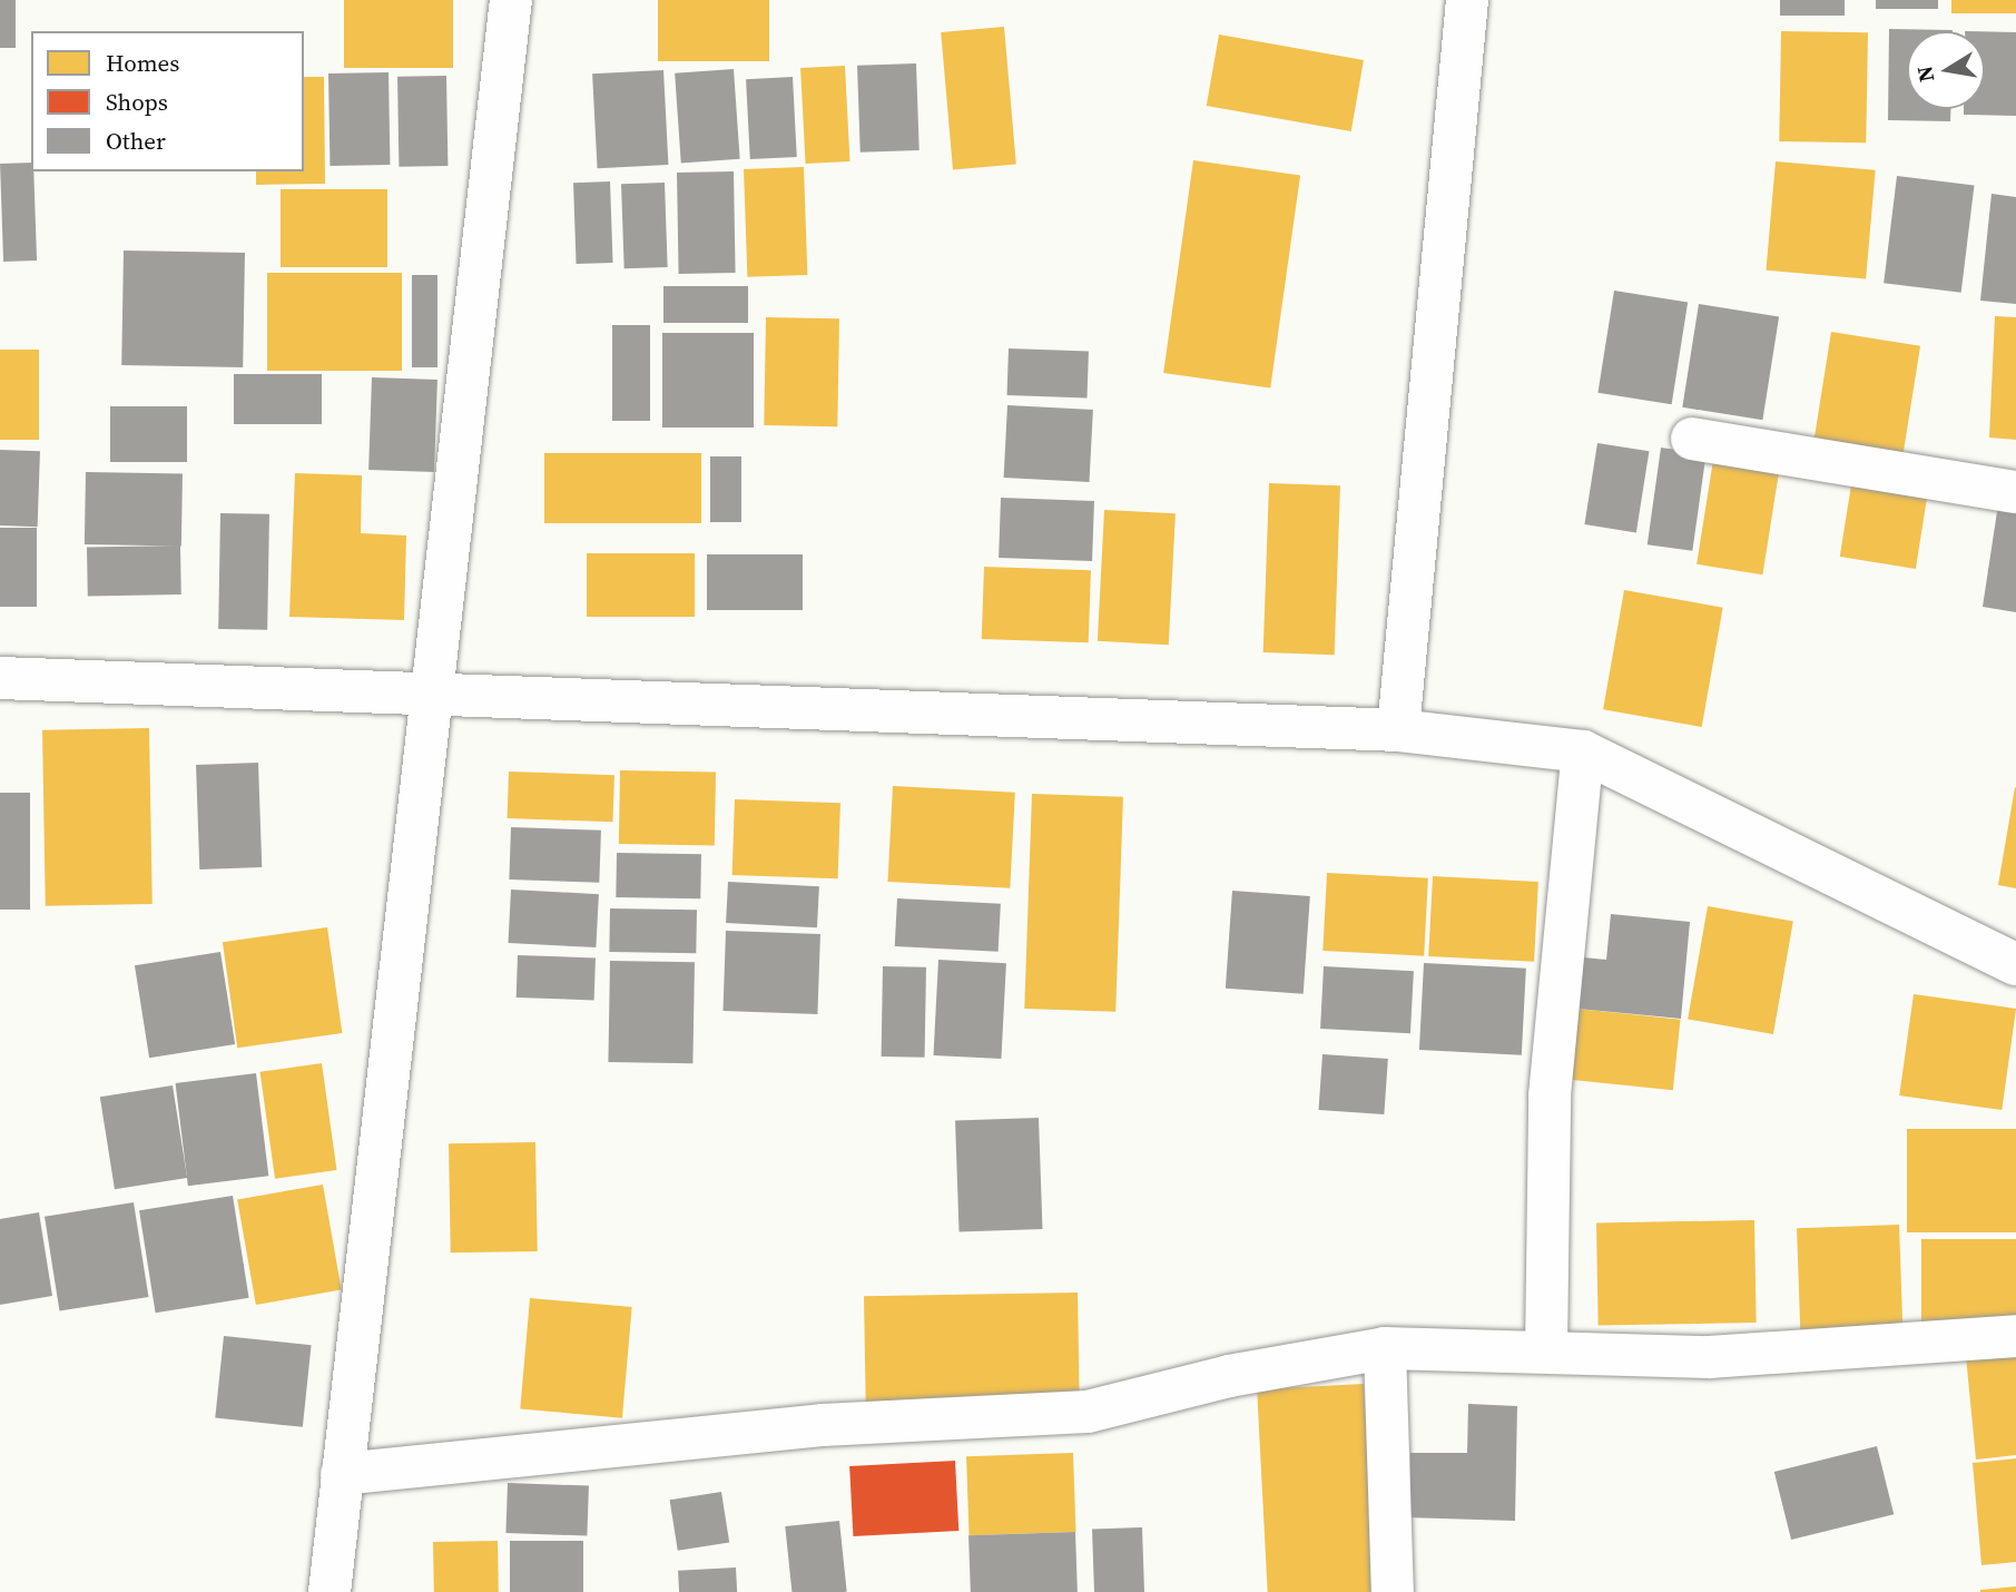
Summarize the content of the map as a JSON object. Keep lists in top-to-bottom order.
{
  "legend": ["Homes", "Shops", "Other"],
  "north": "left"
}
